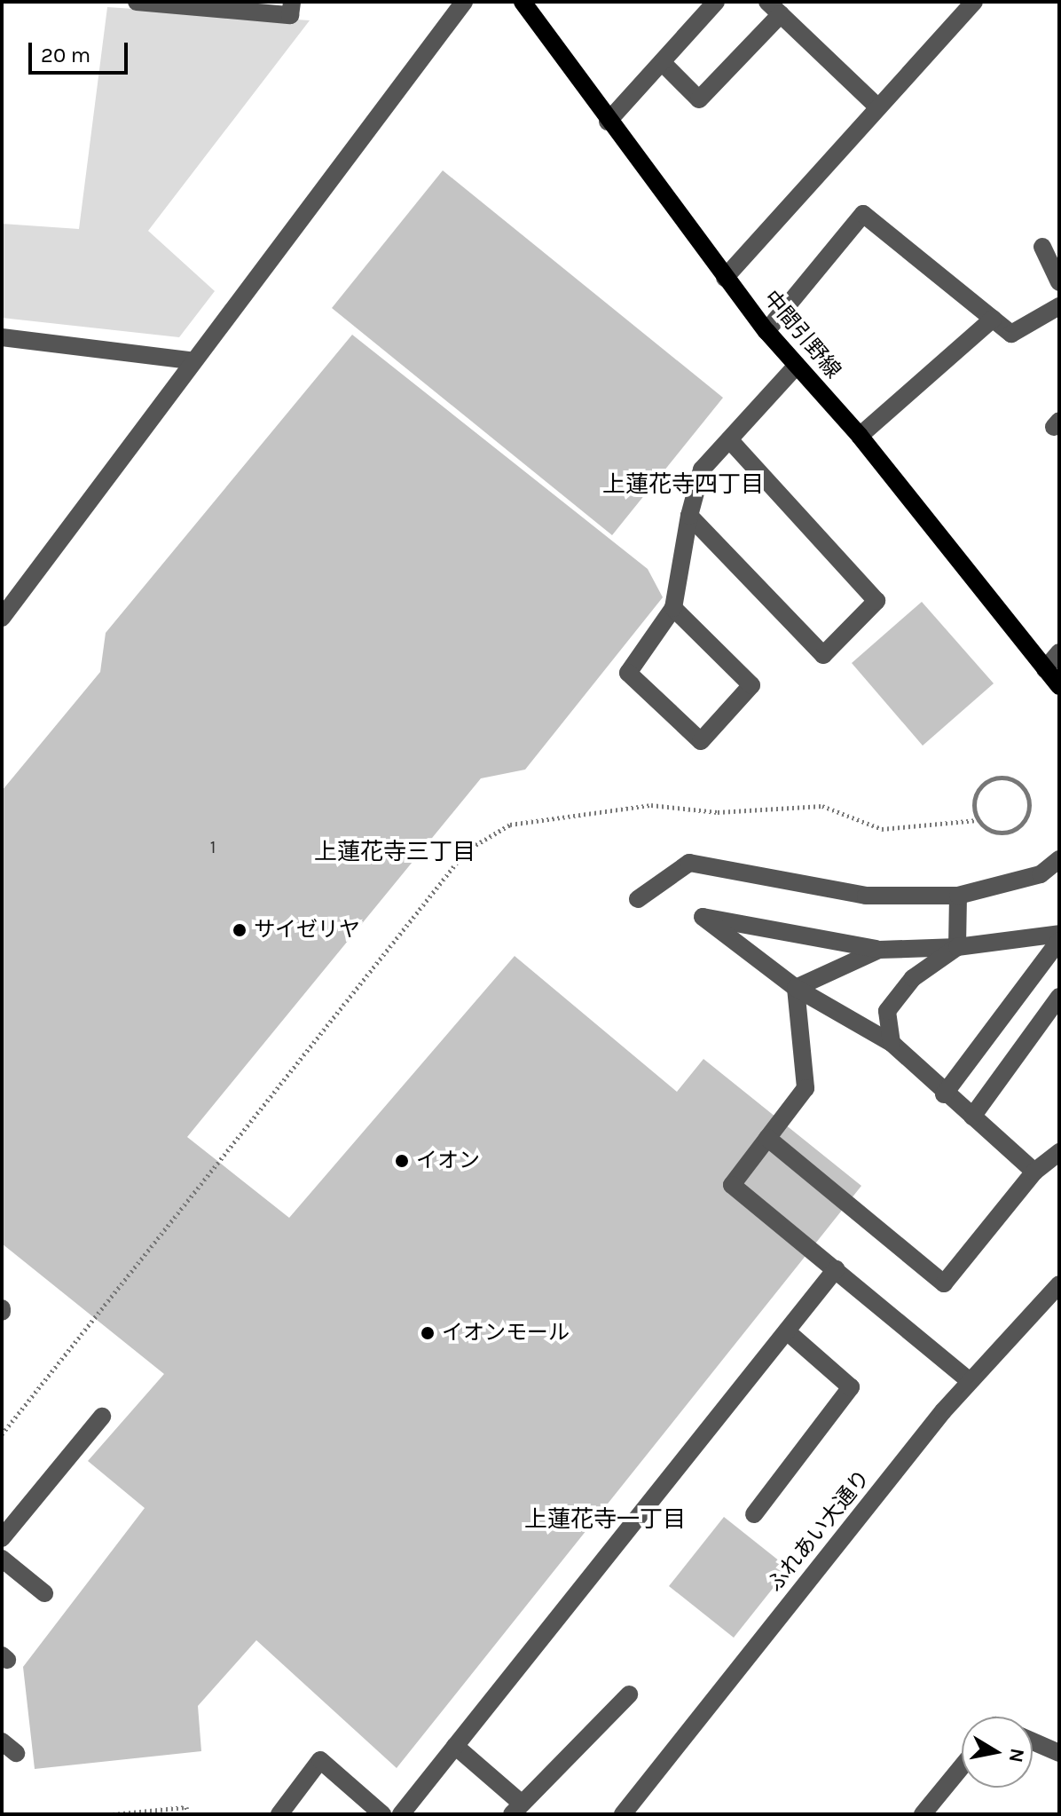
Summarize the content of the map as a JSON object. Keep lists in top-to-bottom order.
{
  "streets": {
    "main road": ["中間引野線"],
    "street": ["ふれあい大通り"]
  },
  "districts": ["上蓮花寺四丁目", "上蓮花寺三丁目", "上蓮花寺一丁目"],
  "places": ["サイゼリヤ", "イオン", "イオンモール"],
  "house_numbers": ["1"],
  "scale_bar": "20 m",
  "north": "right"
}
